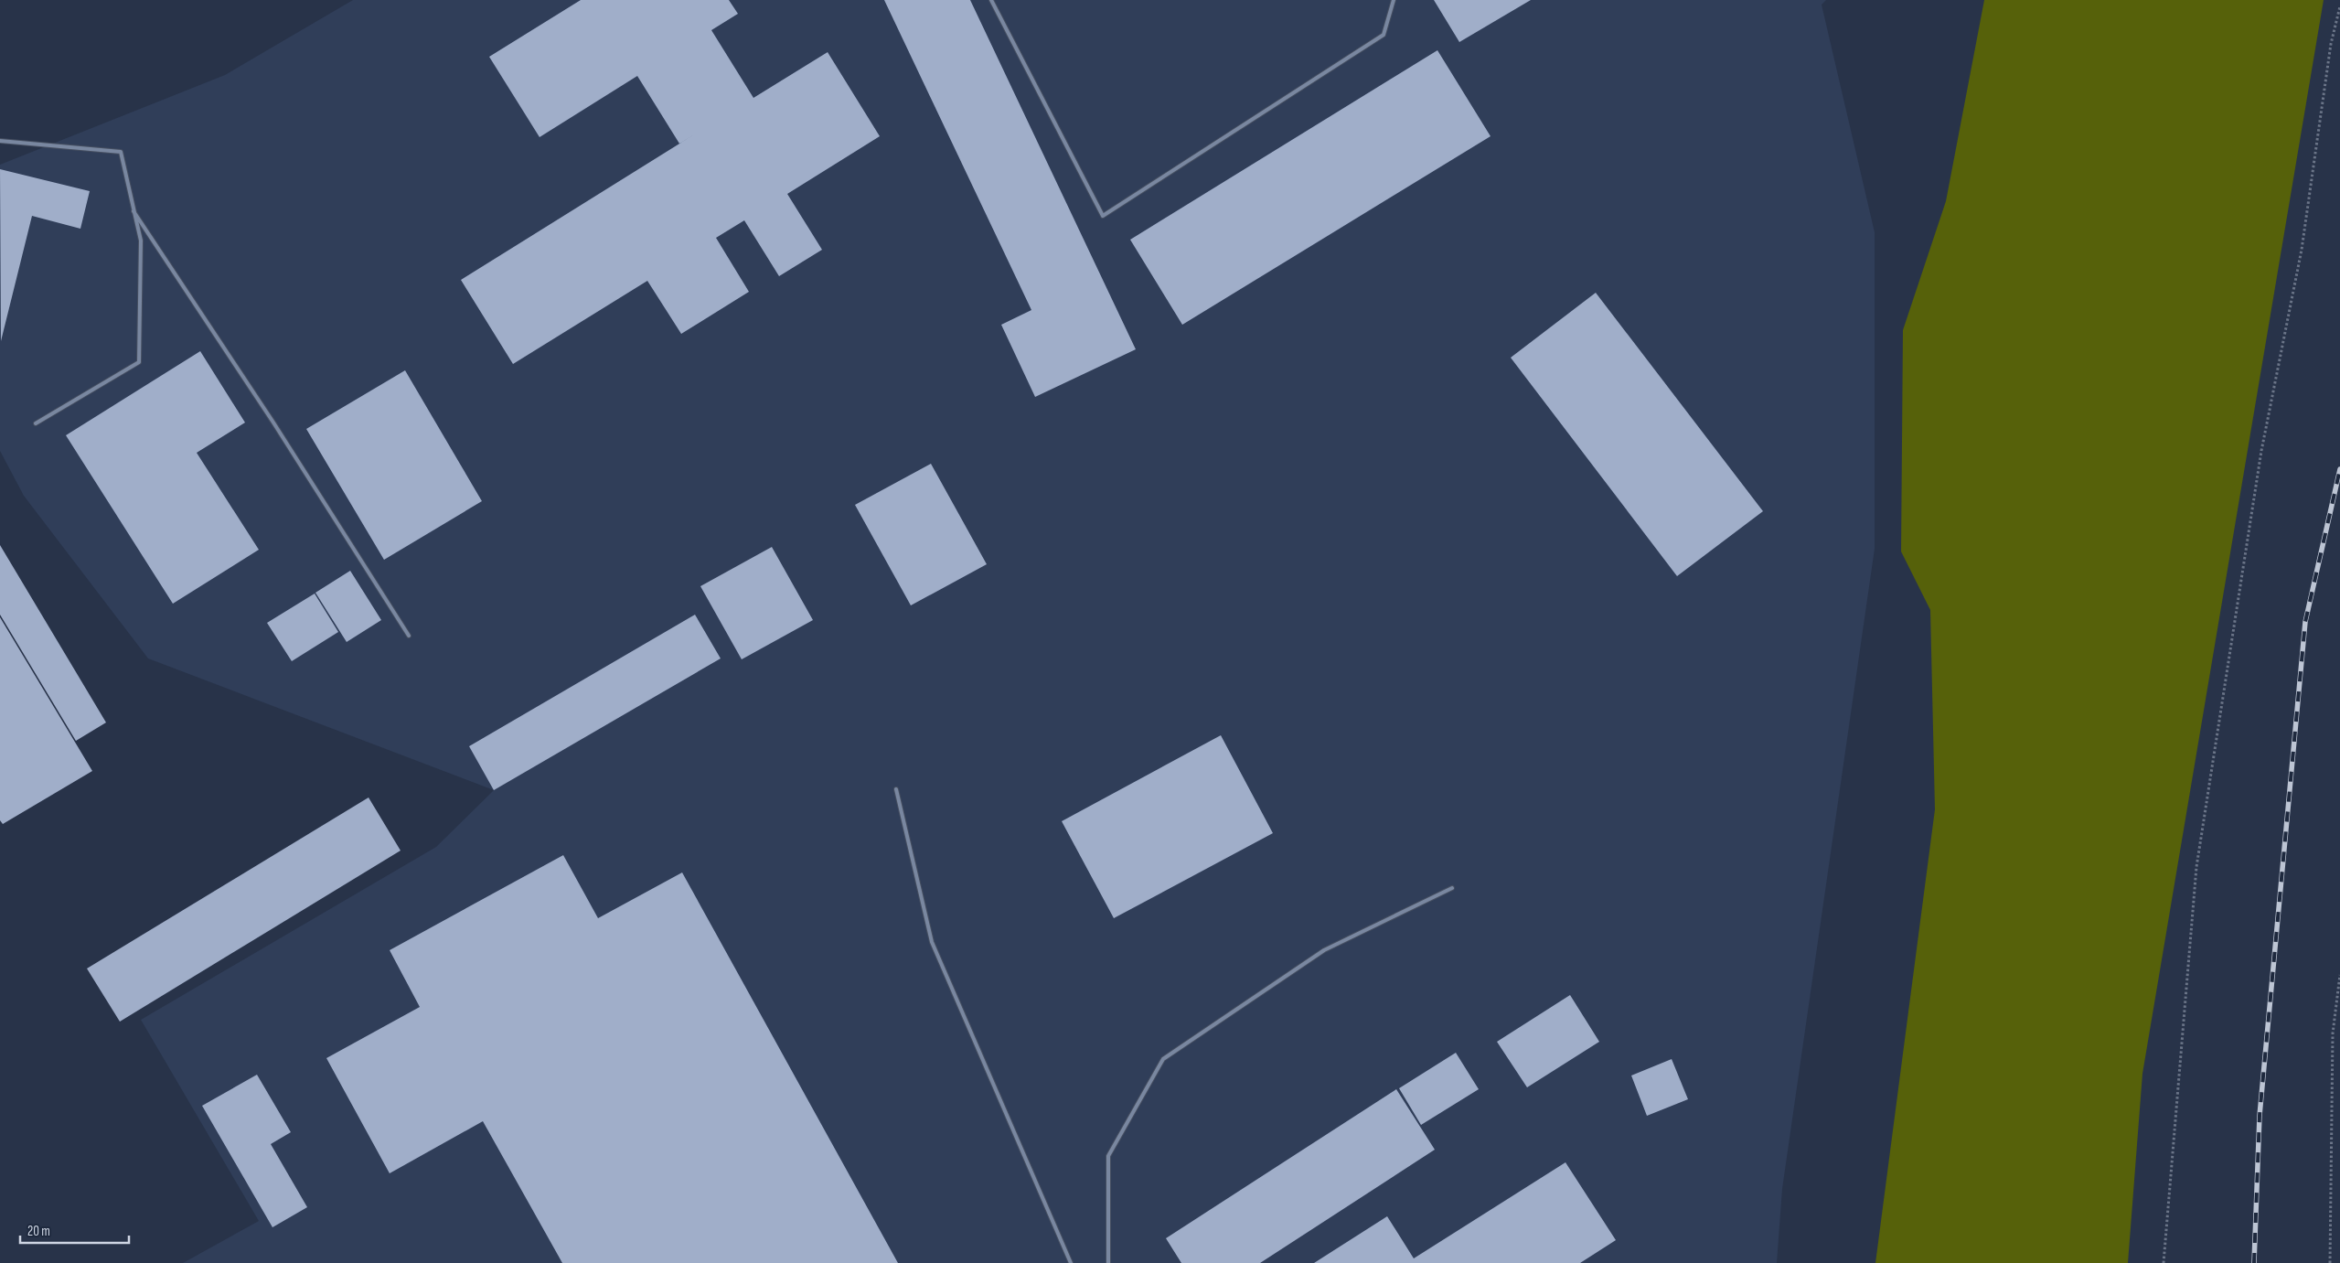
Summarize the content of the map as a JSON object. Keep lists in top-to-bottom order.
{
  "scale_bar": "20 m"
}
